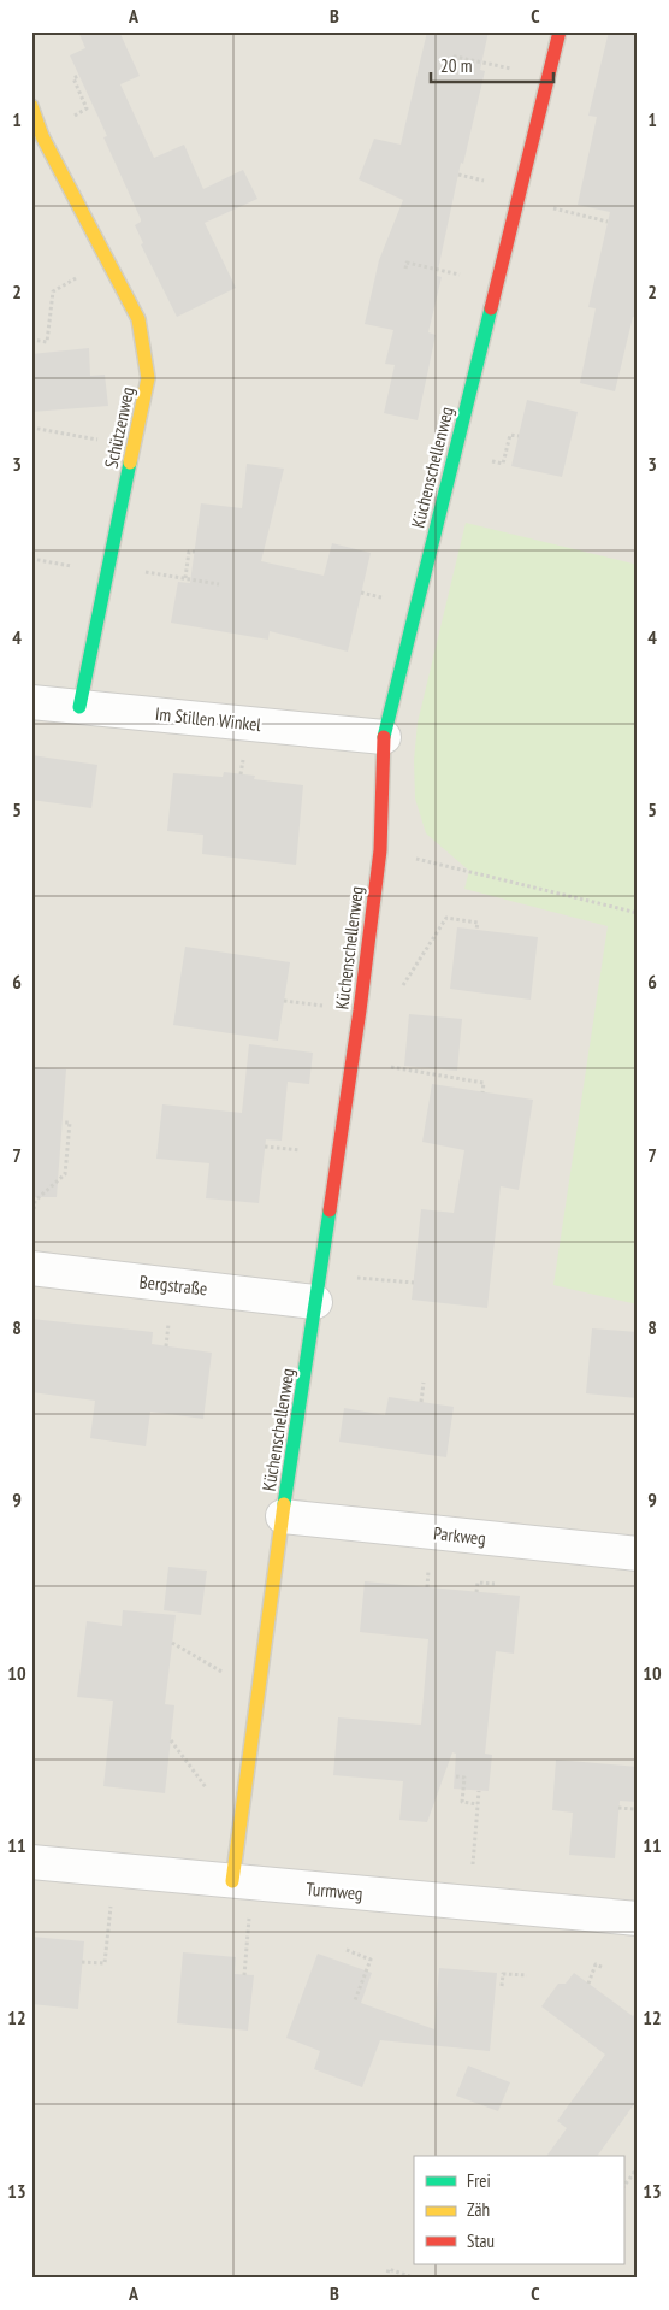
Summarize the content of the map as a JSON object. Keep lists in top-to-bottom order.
{
  "streets": {
    "street": [
      "Schützenweg",
      "Küchenschellenweg",
      "Im Stillen Winkel",
      "Bergstraße",
      "Parkweg",
      "Turmweg"
    ]
  },
  "crossings": [
    ["Schützenweg", "Im Stillen Winkel"],
    ["Küchenschellenweg", "Im Stillen Winkel"],
    ["Küchenschellenweg", "Bergstraße"],
    ["Küchenschellenweg", "Parkweg"],
    ["Küchenschellenweg", "Turmweg"]
  ],
  "legend": ["Frei", "Zäh", "Stau"],
  "scale_bar": "20 m",
  "grid": {
    "columns": ["A", "B", "C"],
    "rows": [
      "1",
      "2",
      "3",
      "4",
      "5",
      "6",
      "7",
      "8",
      "9",
      "10",
      "11",
      "12",
      "13"
    ]
  }
}
